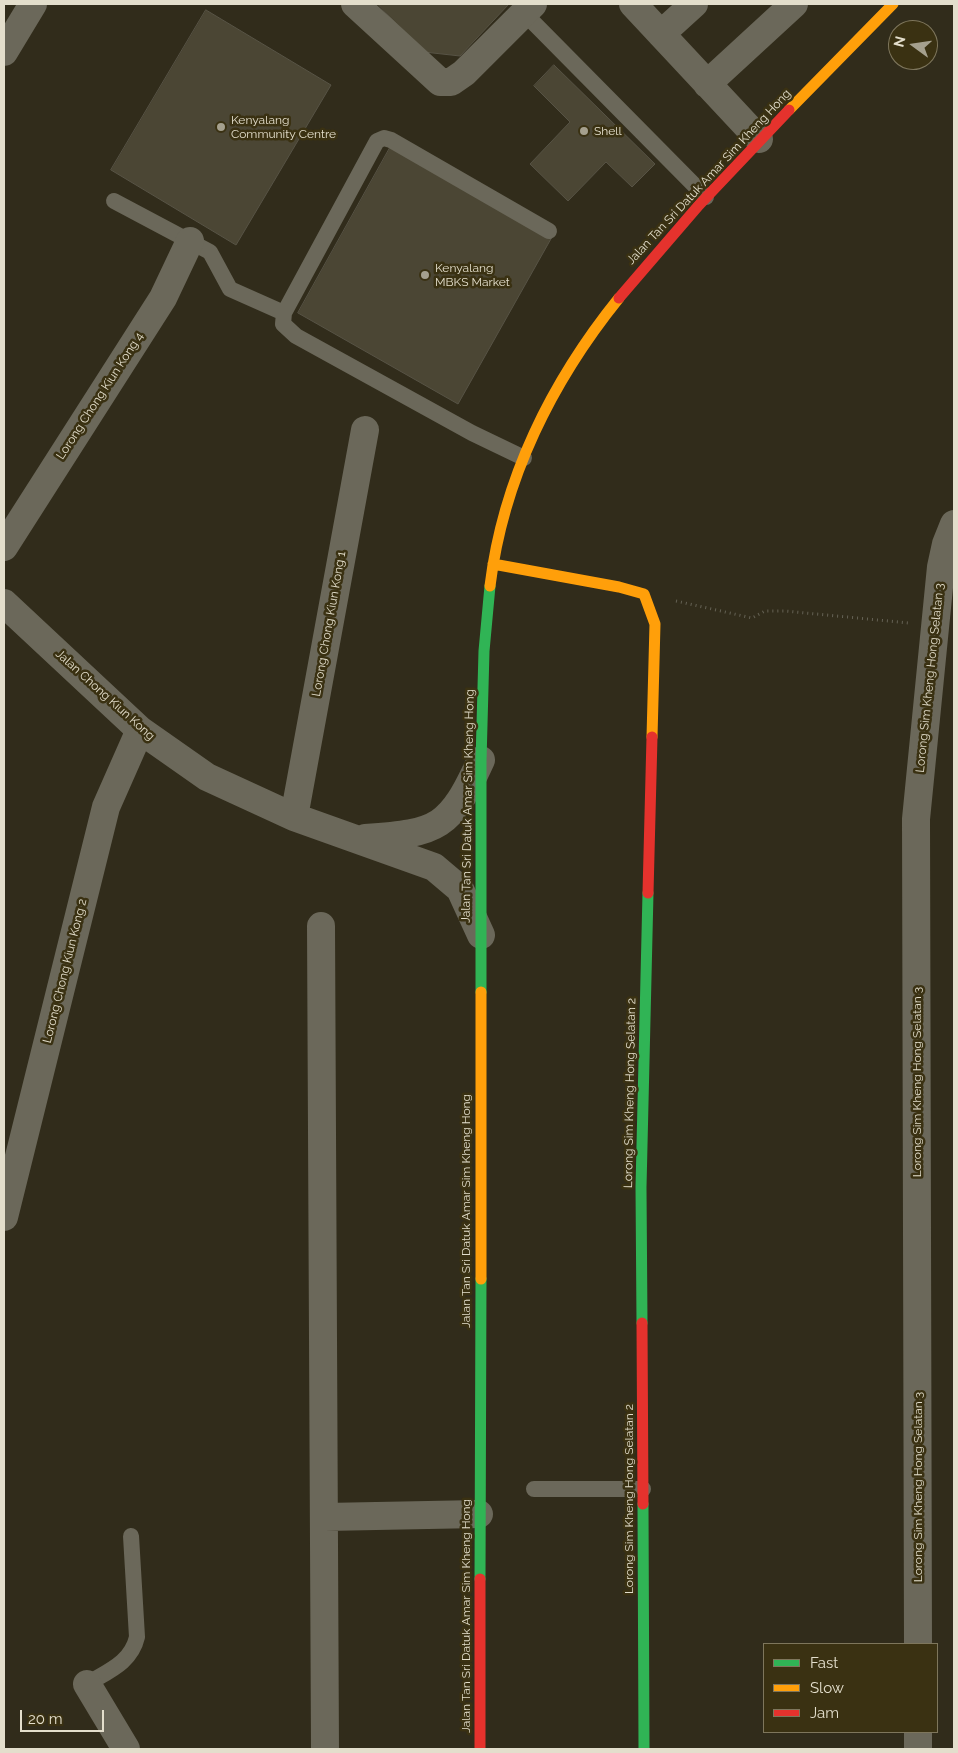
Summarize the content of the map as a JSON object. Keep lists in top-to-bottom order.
{
  "streets": {
    "street": [
      "Jalan Tan Sri Datuk Amar Sim Kheng Hong",
      "Lorong Chong Kiun Kong 4",
      "Lorong Chong Kiun Kong 1",
      "Lorong Sim Kheng Hong Selatan 3",
      "Jalan Chong Kiun Kong",
      "Lorong Chong Kiun Kong 2",
      "Lorong Sim Kheng Hong Selatan 2"
    ]
  },
  "crossings": [
    ["Jalan Tan Sri Datuk Amar Sim Kheng Hong", "Jalan Chong Kiun Kong"],
    ["Lorong Chong Kiun Kong 1", "Jalan Chong Kiun Kong"],
    ["Jalan Chong Kiun Kong", "Lorong Chong Kiun Kong 2"]
  ],
  "places": ["Kenyalang Community Centre", "Shell", "Kenyalang MBKS Market"],
  "legend": ["Fast", "Slow", "Jam"],
  "scale_bar": "20 m",
  "north": "left"
}
